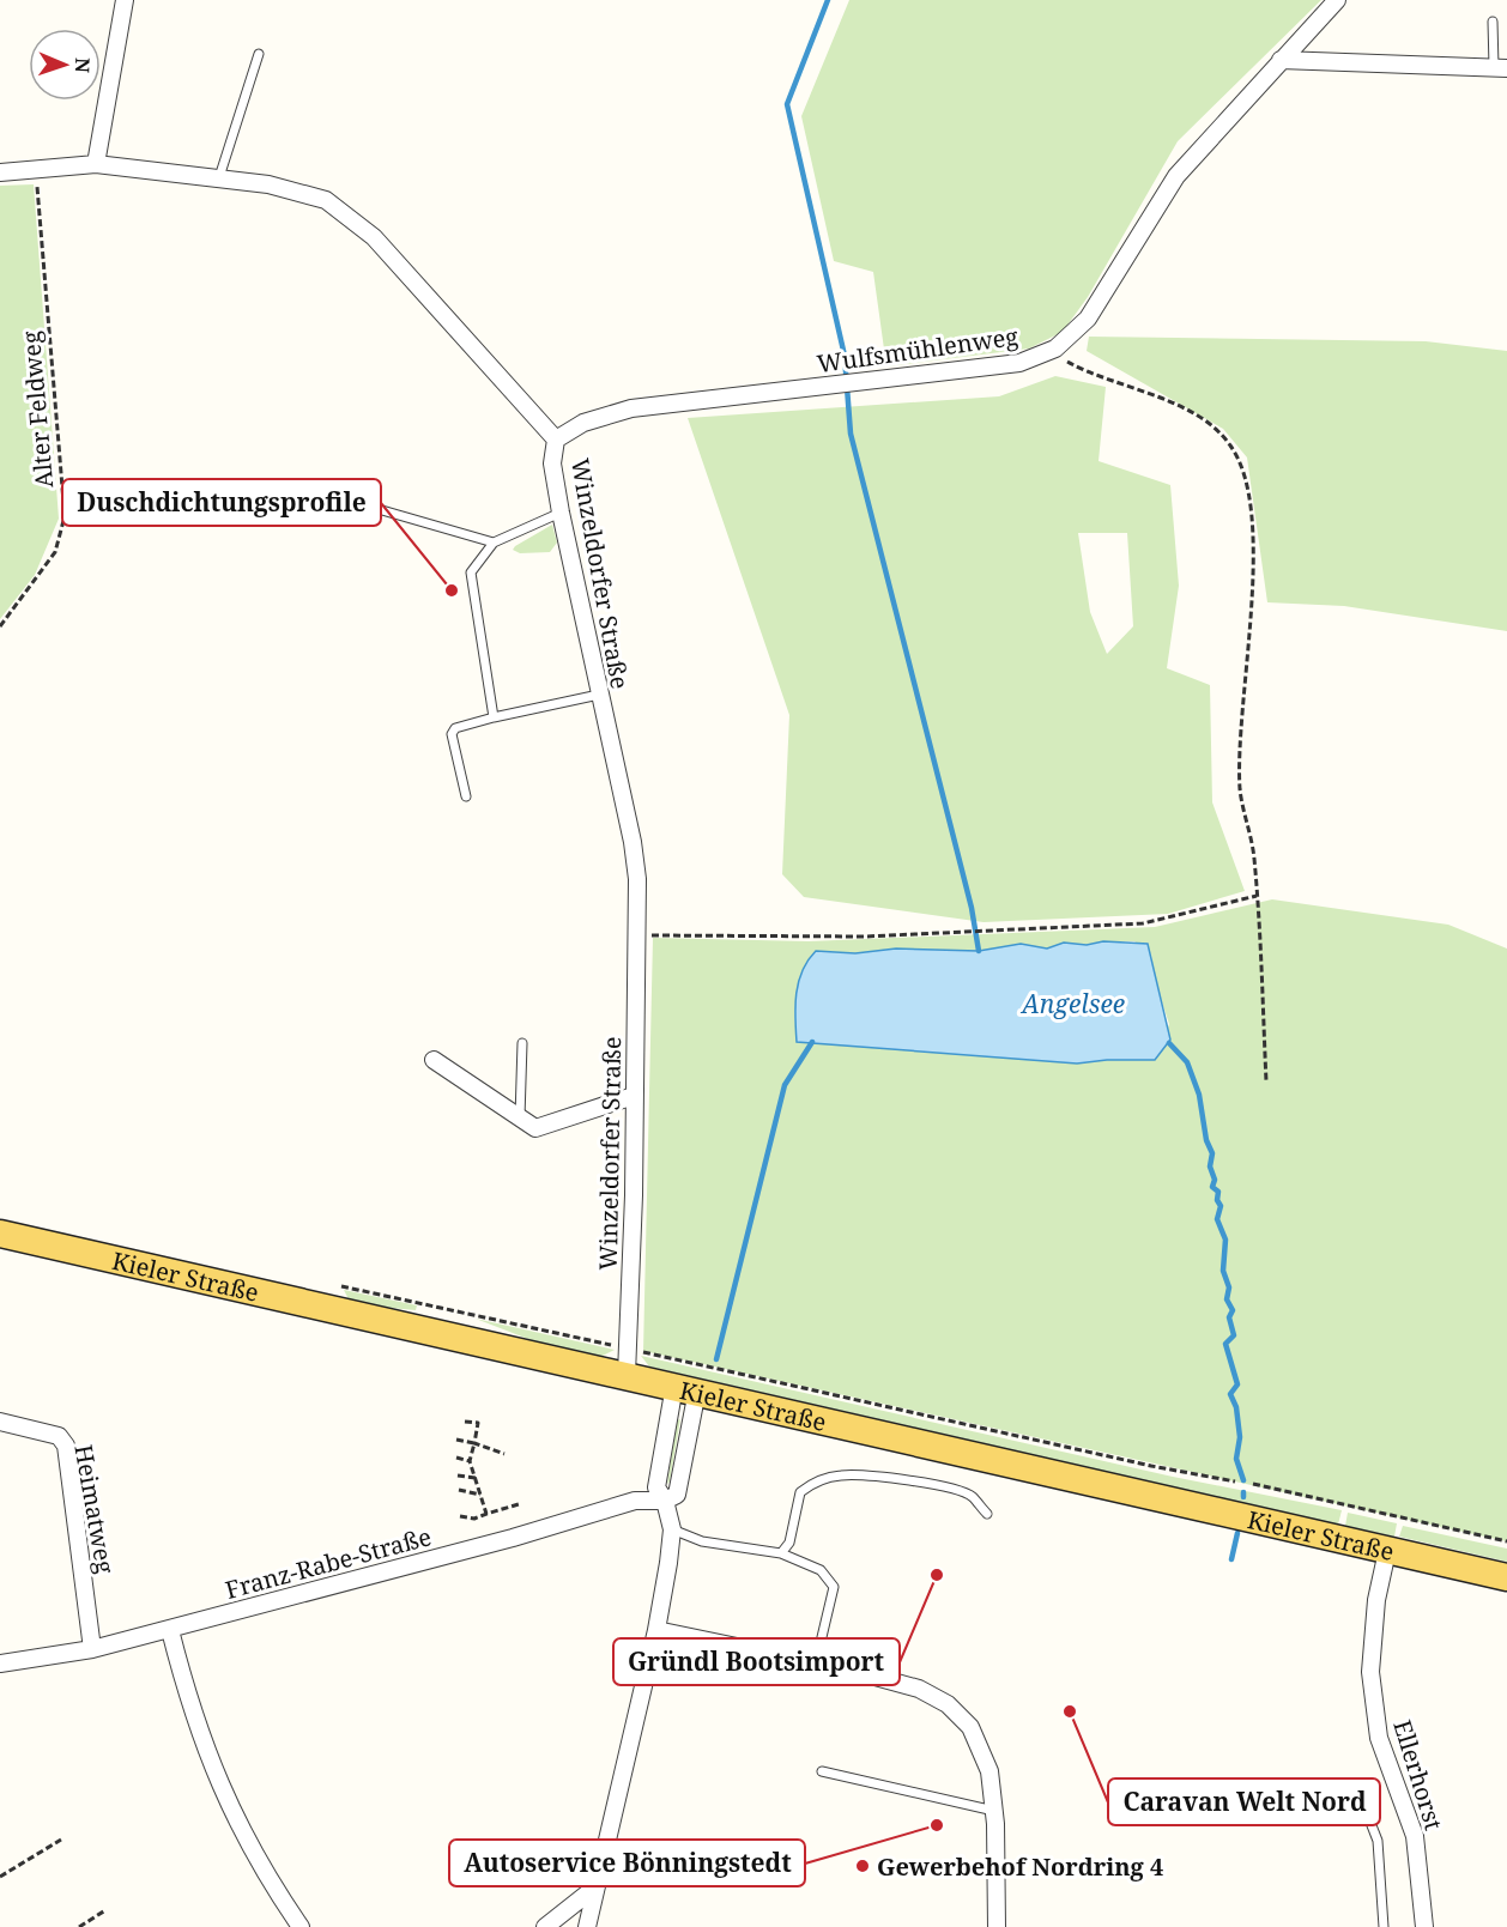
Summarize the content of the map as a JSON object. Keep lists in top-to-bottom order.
{
  "streets": {
    "main road": ["Kieler Straße"],
    "street": [
      "Wulfsmühlenweg",
      "Winzeldorfer Straße",
      "Heimatweg",
      "Franz-Rabe-Straße",
      "Ellerhorst"
    ],
    "path": ["Alter Feldweg"]
  },
  "crossings": [
    ["Wulfsmühlenweg", "Winzeldorfer Straße"],
    ["Alter Feldweg", "Winzeldorfer Straße"],
    ["Winzeldorfer Straße", "Kieler Straße"],
    ["Kieler Straße", "Ellerhorst"],
    ["Heimatweg", "Franz-Rabe-Straße"]
  ],
  "water": ["Angelsee"],
  "places": [
    "Duschdichtungsprofile",
    "Gründl Bootsimport",
    "Caravan Welt Nord",
    "Autoservice Bönningstedt",
    "Gewerbehof Nordring 4"
  ],
  "north": "right"
}
